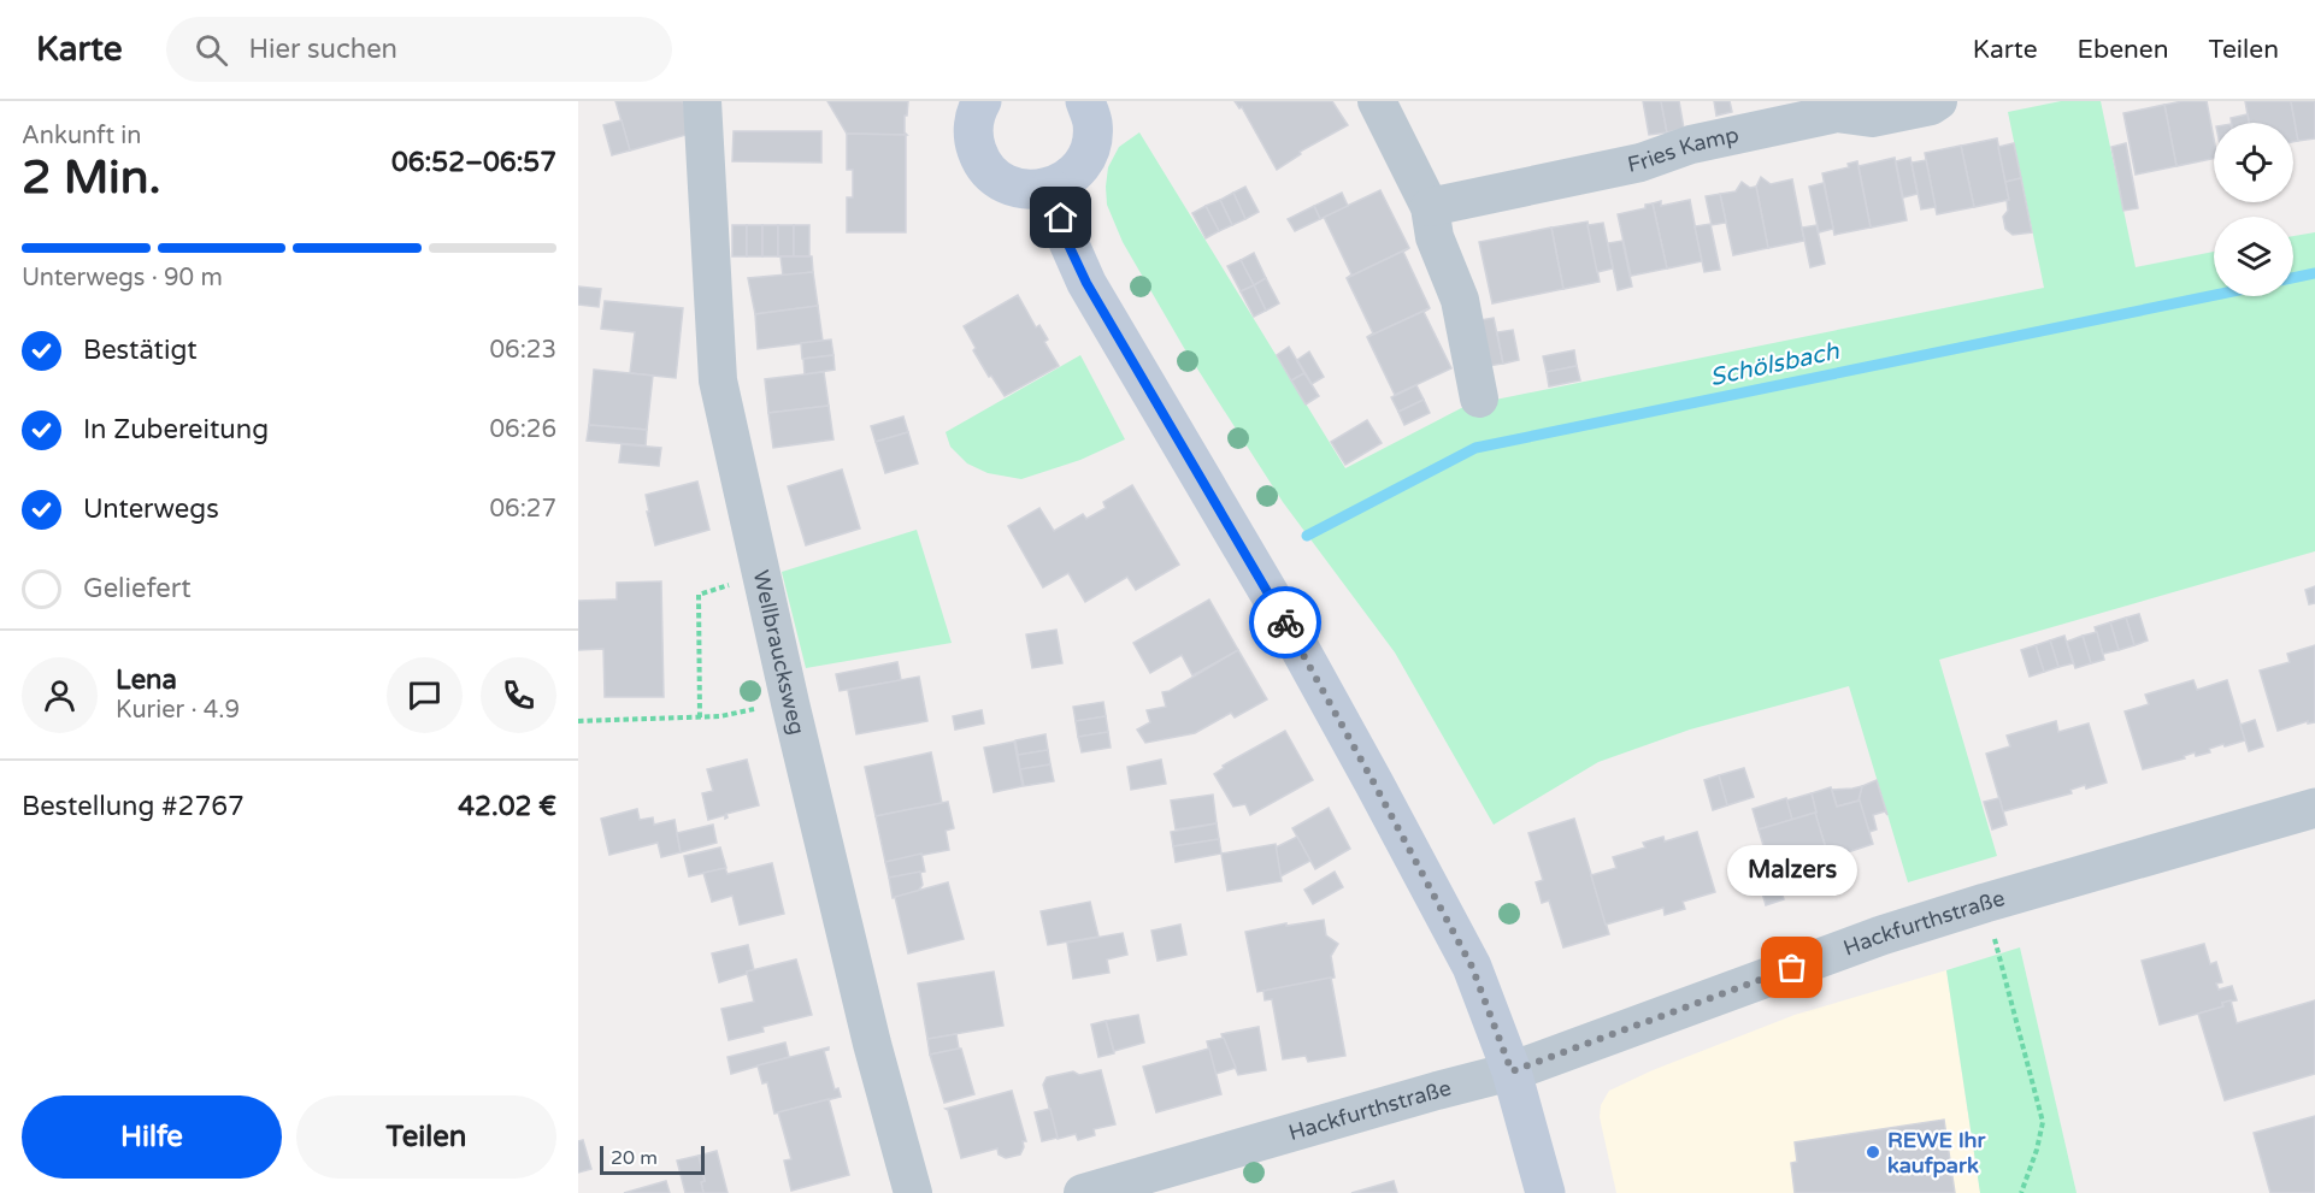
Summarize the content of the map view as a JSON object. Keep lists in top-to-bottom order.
{
  "streets": {
    "street": ["Fries Kamp", "Wellbraucksweg", "Hackfurthstraße"]
  },
  "water": ["Schölsbach"],
  "places": ["Malzers", "REWE Ihr kaufpark"],
  "scale_bar": "20 m",
  "page": {
    "header": "Karte",
    "search": "Hier suchen",
    "nav": ["Karte", "Ebenen", "Teilen"],
    "heading": ["2 Min.", "Ankunft in", "06:52–06:57"],
    "panel": [
      "Lena",
      "Kurier · 4.9",
      "Bestellung #2767",
      "42.02 €"
    ],
    "bar": "Unterwegs · 90 m",
    "list": [
      ["Bestätigt", "06:23"],
      ["In Zubereitung", "06:26"],
      ["Unterwegs", "06:27"],
      "Geliefert"
    ],
    "bubble": "Malzers",
    "buttons": ["Hilfe", "Teilen"],
    "scale": "20 m"
  }
}
